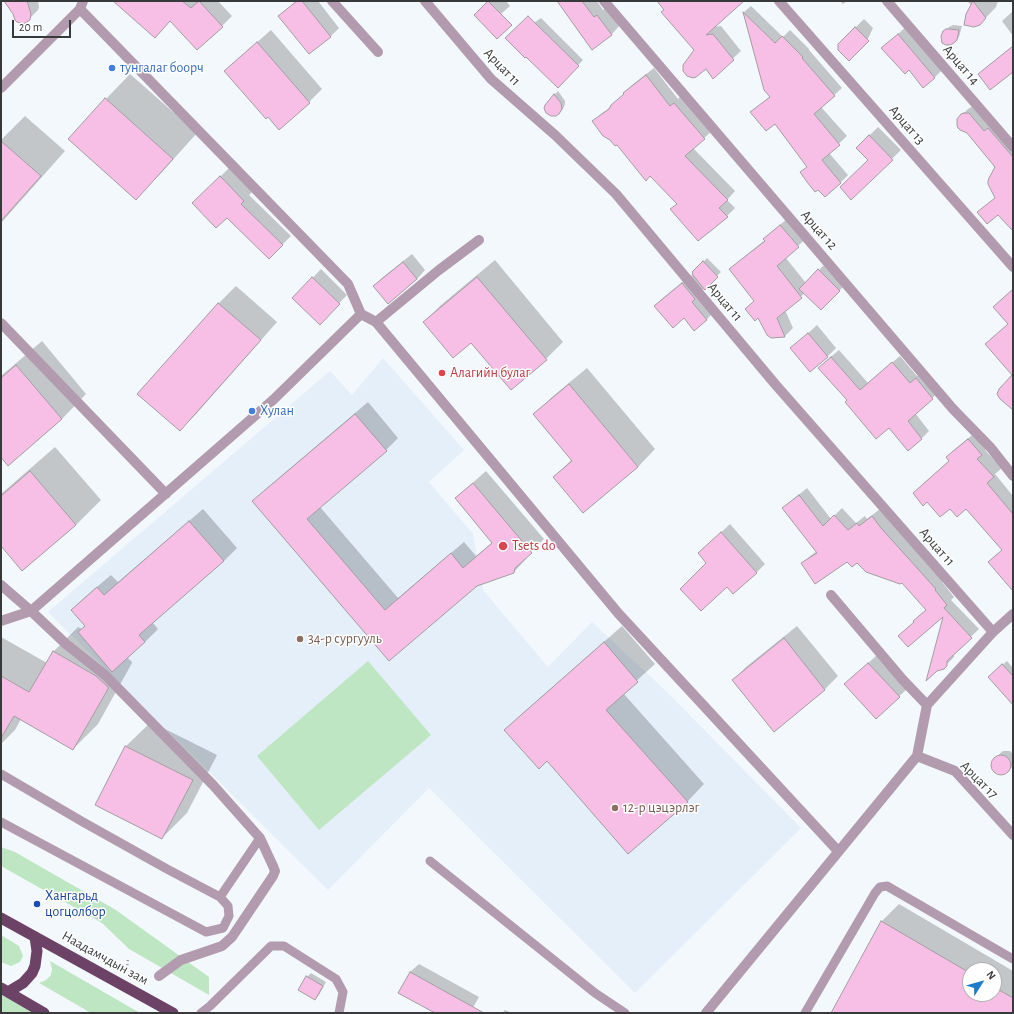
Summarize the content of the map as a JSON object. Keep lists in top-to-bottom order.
{
  "streets": {
    "highway": ["Наадамчдын зам"],
    "street": [
      "Арцат 14",
      "Арцат 11",
      "Арцат 13",
      "Арцат 12",
      "Арцат 17"
    ]
  },
  "places": [
    "тунгалаг боорч",
    "Алагийн булаг",
    "Хулан",
    "Tsets do",
    "34-р сургууль",
    "12-р цэцэрлэг",
    "Хангарьд цогцолбор"
  ],
  "scale_bar": "20 m",
  "north": "top right"
}
